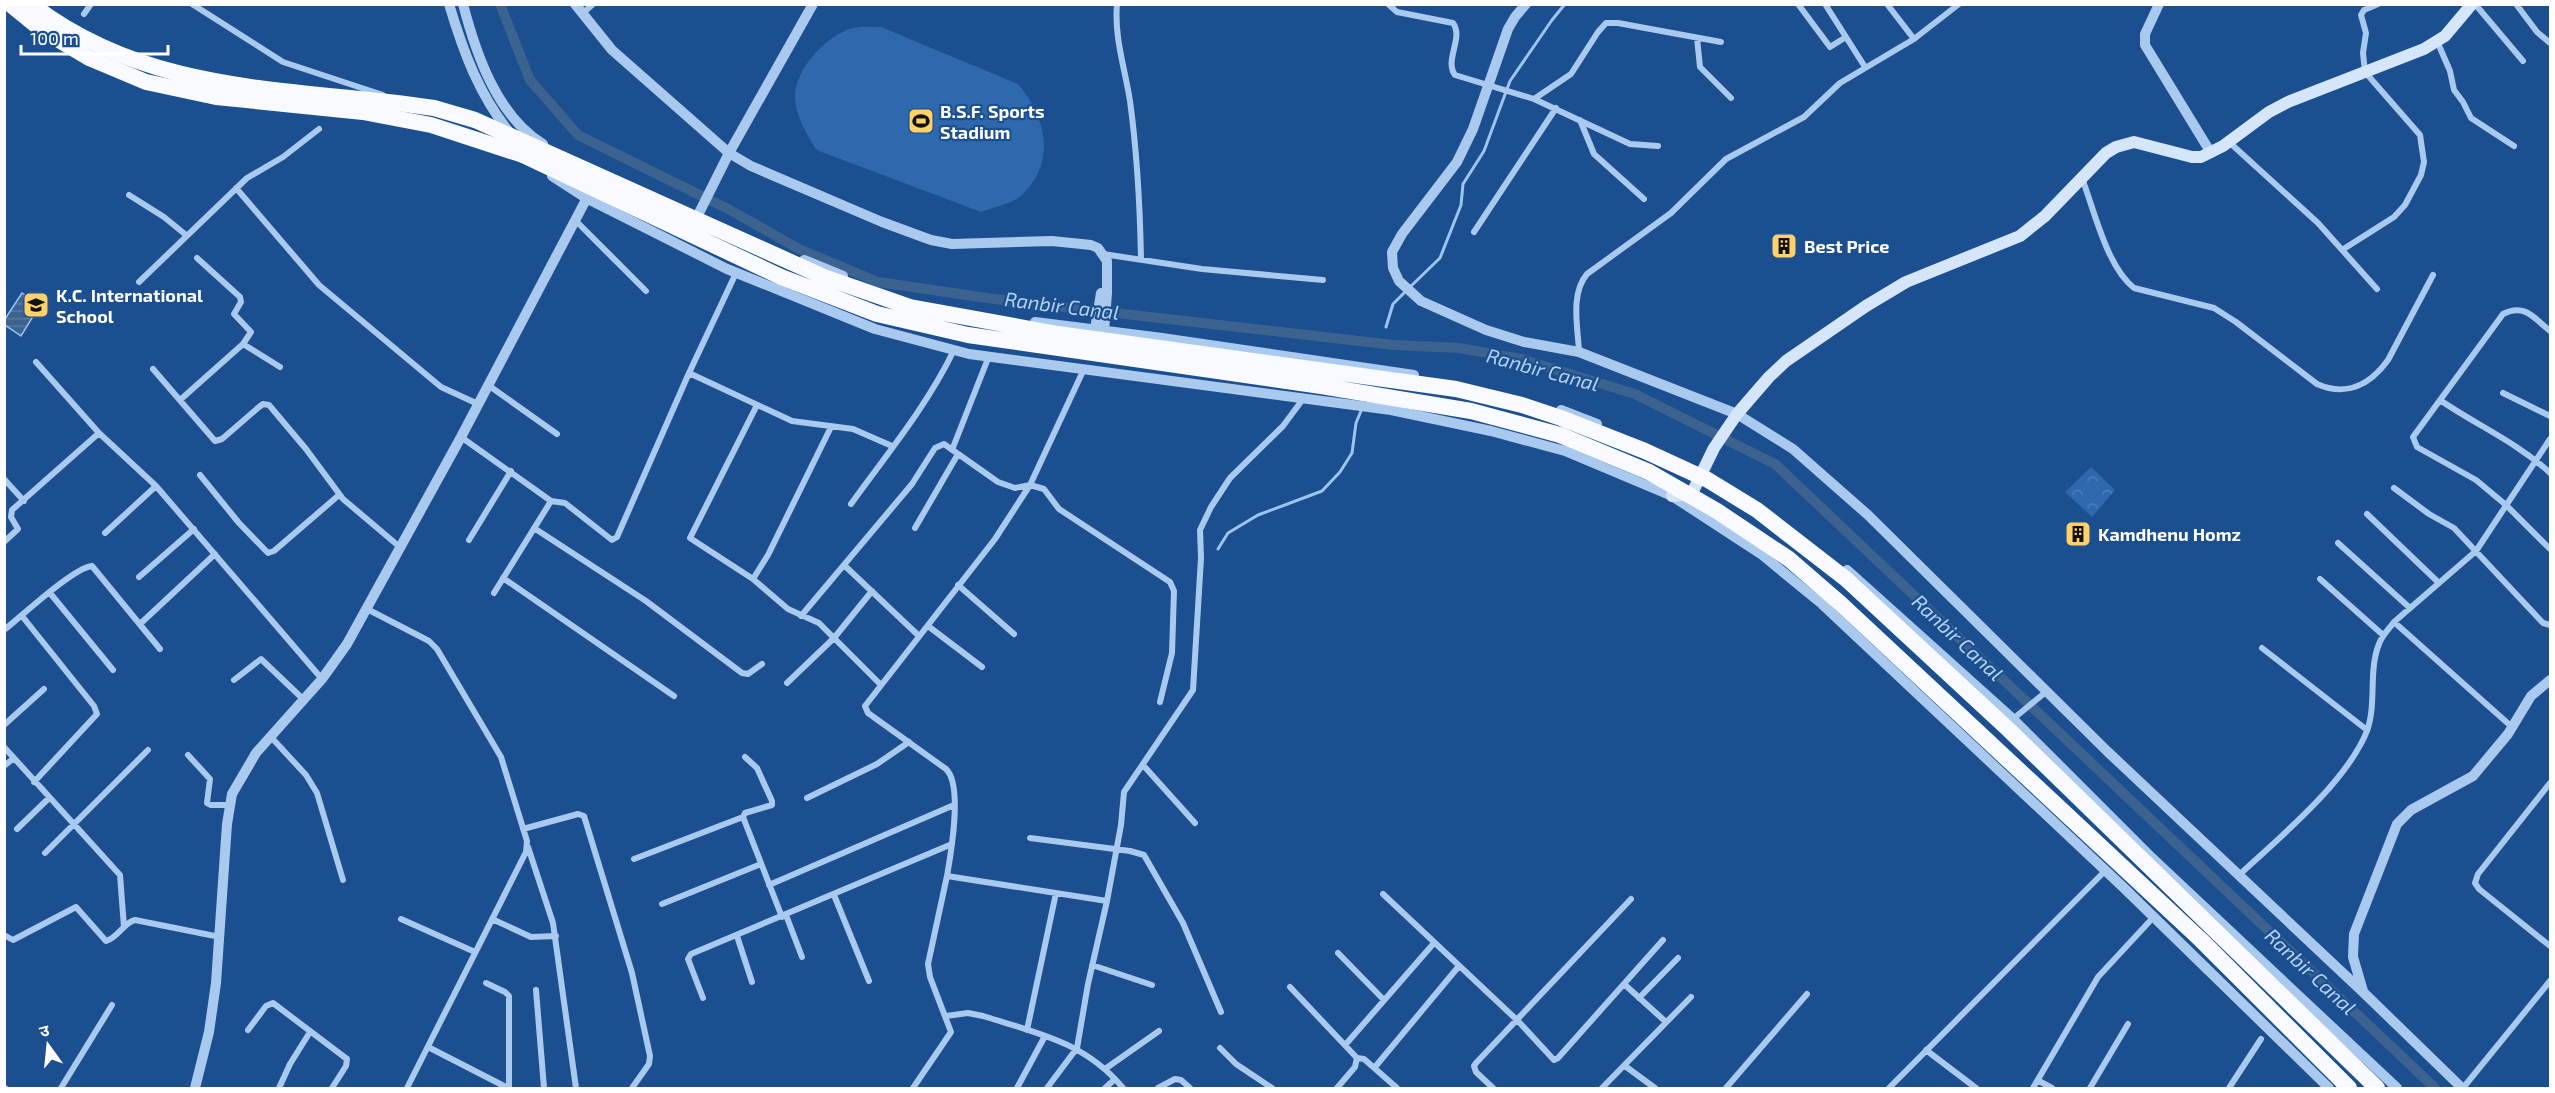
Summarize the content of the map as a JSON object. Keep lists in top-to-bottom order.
{
  "water": ["Ranbir Canal"],
  "places": {
    "sports": ["B.S.F. Sports Stadium"],
    "building": ["Best Price", "Kamdhenu Homz"],
    "school or university": ["K.C. International School"]
  },
  "scale_bar": "100 m",
  "north": "top"
}
